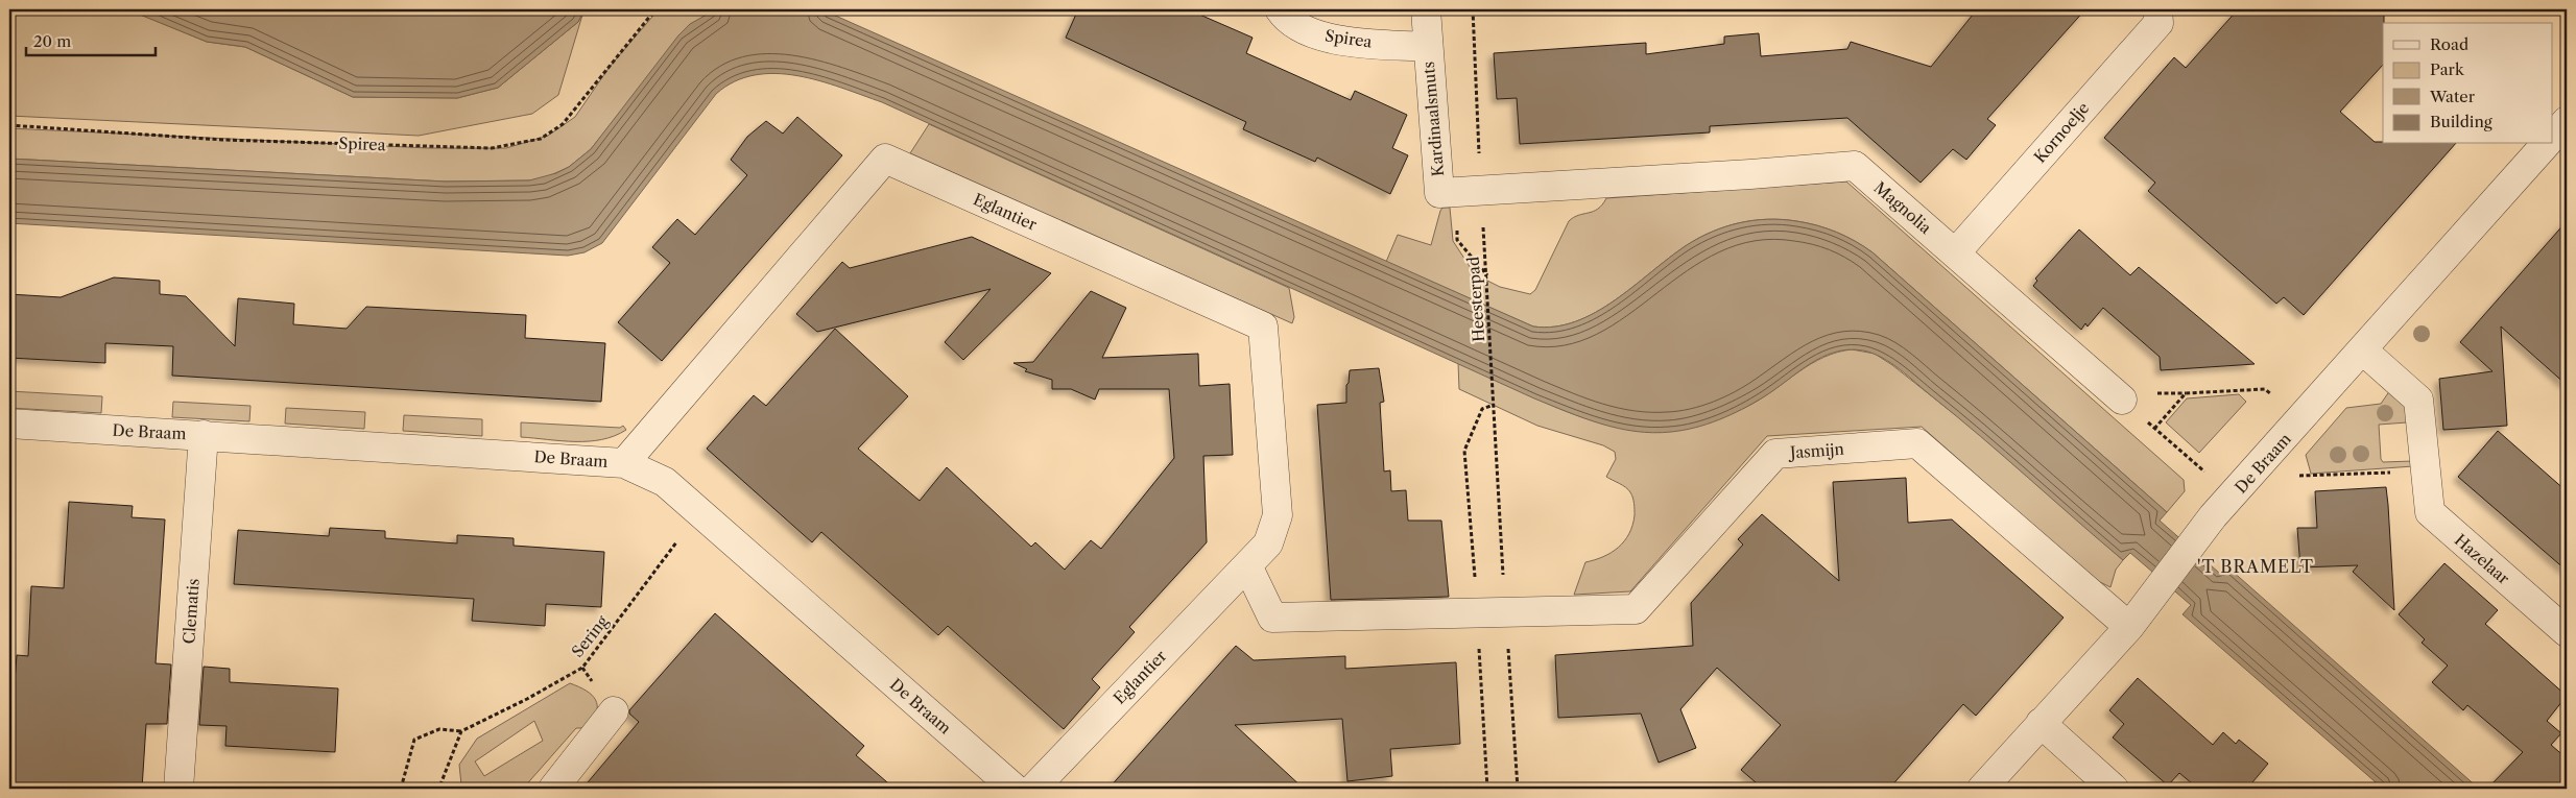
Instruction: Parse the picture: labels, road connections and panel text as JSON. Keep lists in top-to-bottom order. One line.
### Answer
{"streets":{"street":["Spirea","Kardinaalsmuts","Kornoelje","Magnolia","Eglantier","De Braam","Jasmijn","Hazelaar","Clematis"],"path":["Heesterpad","Sering"]},"crossings":[["Spirea","Kardinaalsmuts"],["Kardinaalsmuts","Magnolia"],["Kardinaalsmuts","Heesterpad"],["Kornoelje","Magnolia"],["Magnolia","Heesterpad"],["Eglantier","De Braam"],["Eglantier","Jasmijn"],["De Braam","Jasmijn"],["De Braam","Hazelaar"],["De Braam","Clematis"],["De Braam","Sering"]],"districts":["'T BRAMELT"],"legend":["Road","Park","Water","Building"],"scale_bar":"20 m"}
